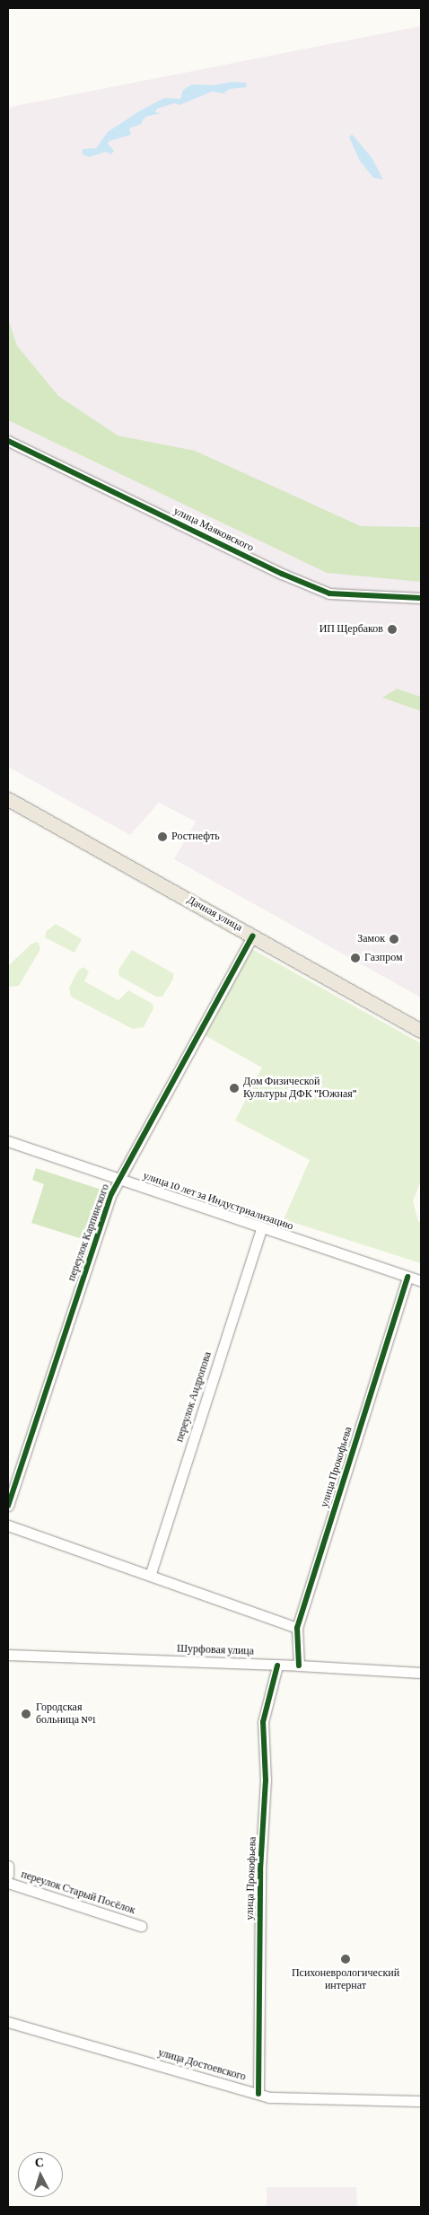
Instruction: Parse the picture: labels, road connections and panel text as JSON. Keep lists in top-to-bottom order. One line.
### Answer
{"streets":{"main road":["Дачная улица"],"street":["улица Маяковского","улица 10 лет за Индустриализацию","переулок Карпинского","переулок Андропова","улица Прокофьева","Шурфовая улица","переулок Старый Посёлок","улица Достоевского"]},"crossings":[["Дачная улица","переулок Карпинского"],["улица 10 лет за Индустриализацию","переулок Карпинского"],["улица 10 лет за Индустриализацию","переулок Андропова"],["улица 10 лет за Индустриализацию","улица Прокофьева"],["улица Прокофьева","Шурфовая улица"],["улица Прокофьева","улица Достоевского"]],"places":["ИП Щербаков","Ростнефть","Замок","Газпром","Дом Физической Культуры ДФК \"Южная\"","Городская больница №1","Психоневрологический интернат"],"north":"top"}
